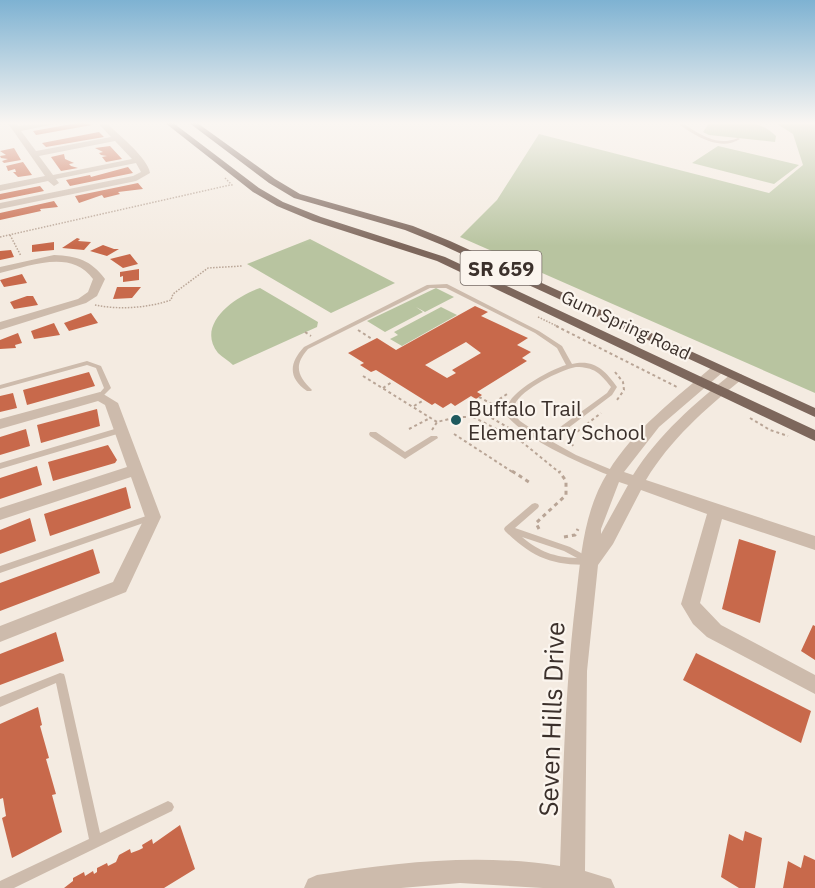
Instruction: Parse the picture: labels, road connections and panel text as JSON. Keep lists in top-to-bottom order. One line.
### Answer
{"streets":{"main road":["SR 659","Gum Spring Road"],"street":["Seven Hills Drive"]},"crossings":[["Gum Spring Road","Seven Hills Drive"]],"places":["Buffalo Trail Elementary School"]}
